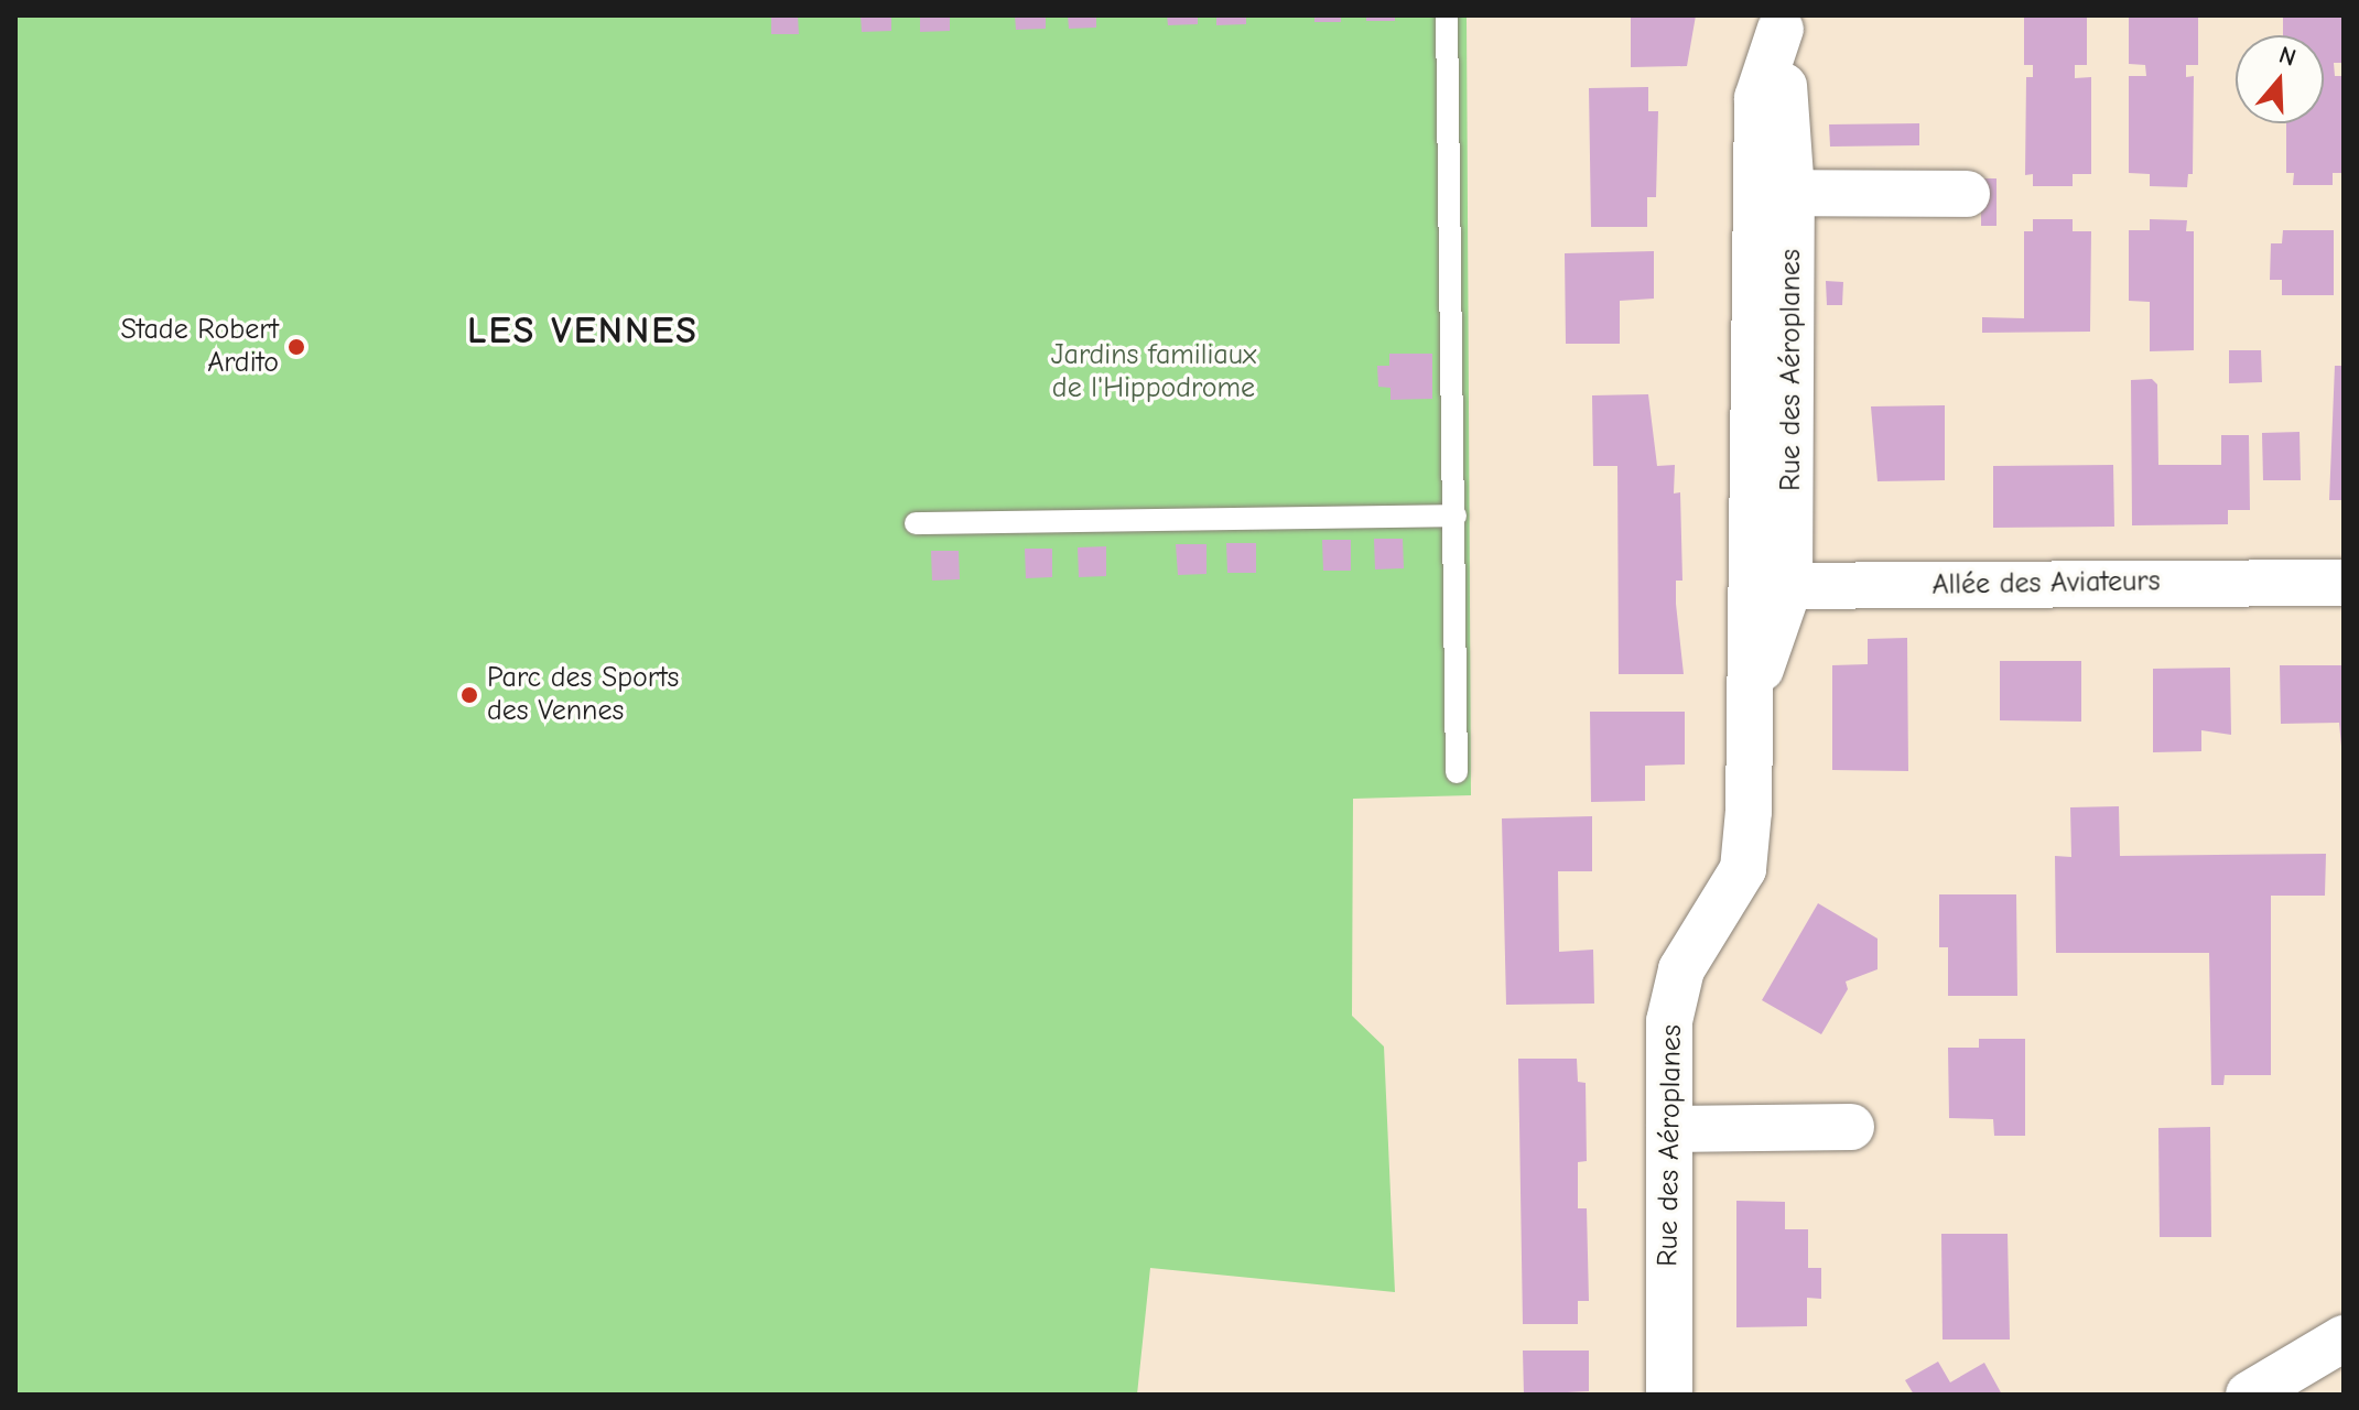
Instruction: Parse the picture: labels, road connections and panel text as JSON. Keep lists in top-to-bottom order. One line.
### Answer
{"streets":{"street":["Rue des Aéroplanes","Allée des Aviateurs"]},"crossings":[["Rue des Aéroplanes","Allée des Aviateurs"]],"districts":["LES VENNES"],"parks":["Jardins familiaux de l'Hippodrome"],"places":["Stade Robert Ardito","Parc des Sports des Vennes"],"north":"top"}
